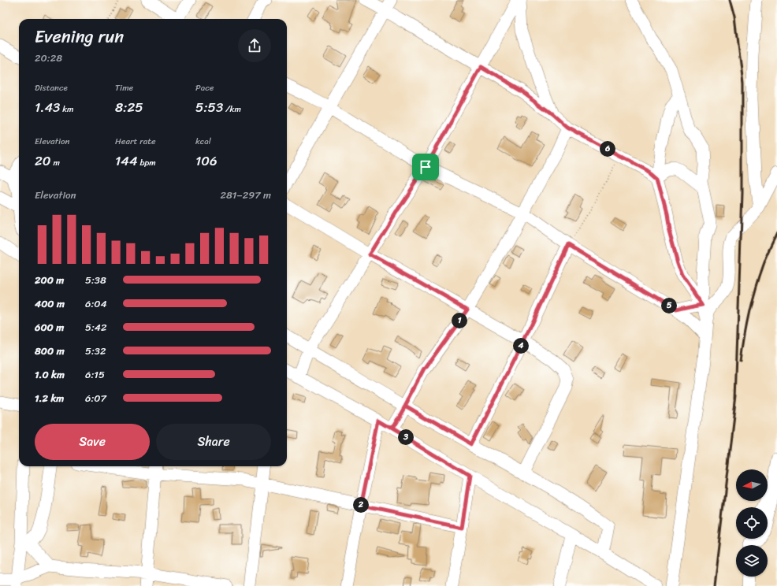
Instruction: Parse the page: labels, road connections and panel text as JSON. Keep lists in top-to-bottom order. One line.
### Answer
{"north":"left","page":{"heading":["Evening run","20:28"],"stats":[["Distance","1.43 km"],["Time","8:25"],["Pace","5:53 /km"],["Elevation","20 m"],["Heart rate","144 bpm"],["kcal","106"]],"pins":["6","5","1","4","3","2"],"chart":["Elevation","281–297 m"],"list":[{"name":"200 m","note":"5:38"},{"name":"400 m","note":"6:04"},{"name":"600 m","note":"5:42"},{"name":"800 m","note":"5:32"},{"name":"1.0 km","note":"6:15"},{"name":"1.2 km","note":"6:07"}],"buttons":["Save","Share"]}}
